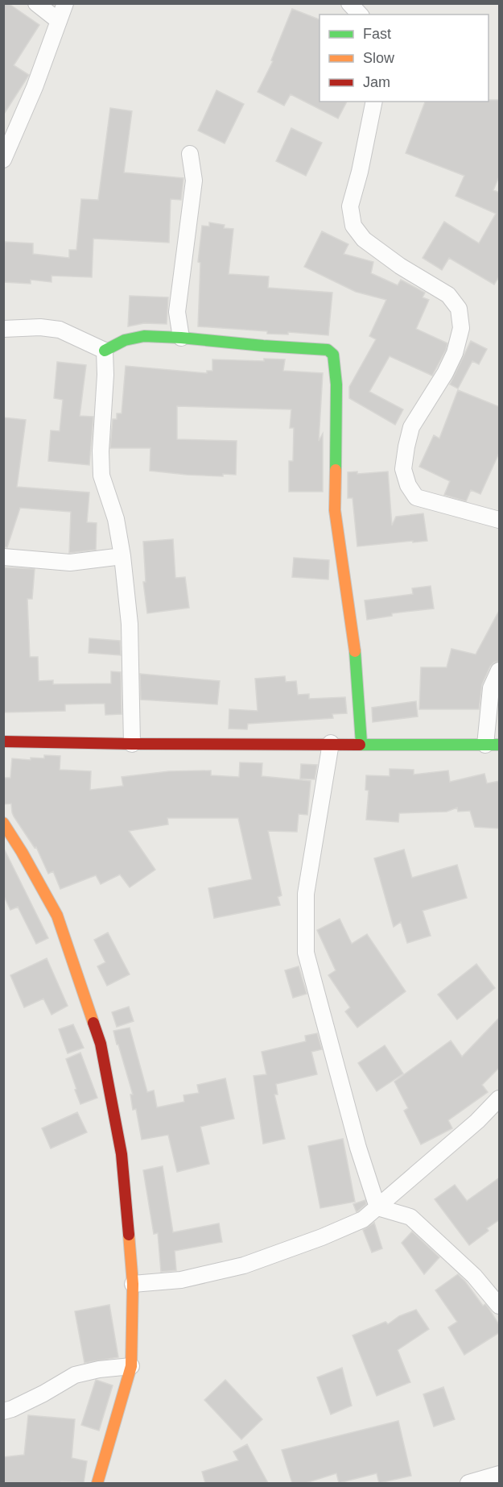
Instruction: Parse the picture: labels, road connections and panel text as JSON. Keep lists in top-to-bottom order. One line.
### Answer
{"legend":["Fast","Slow","Jam"]}
